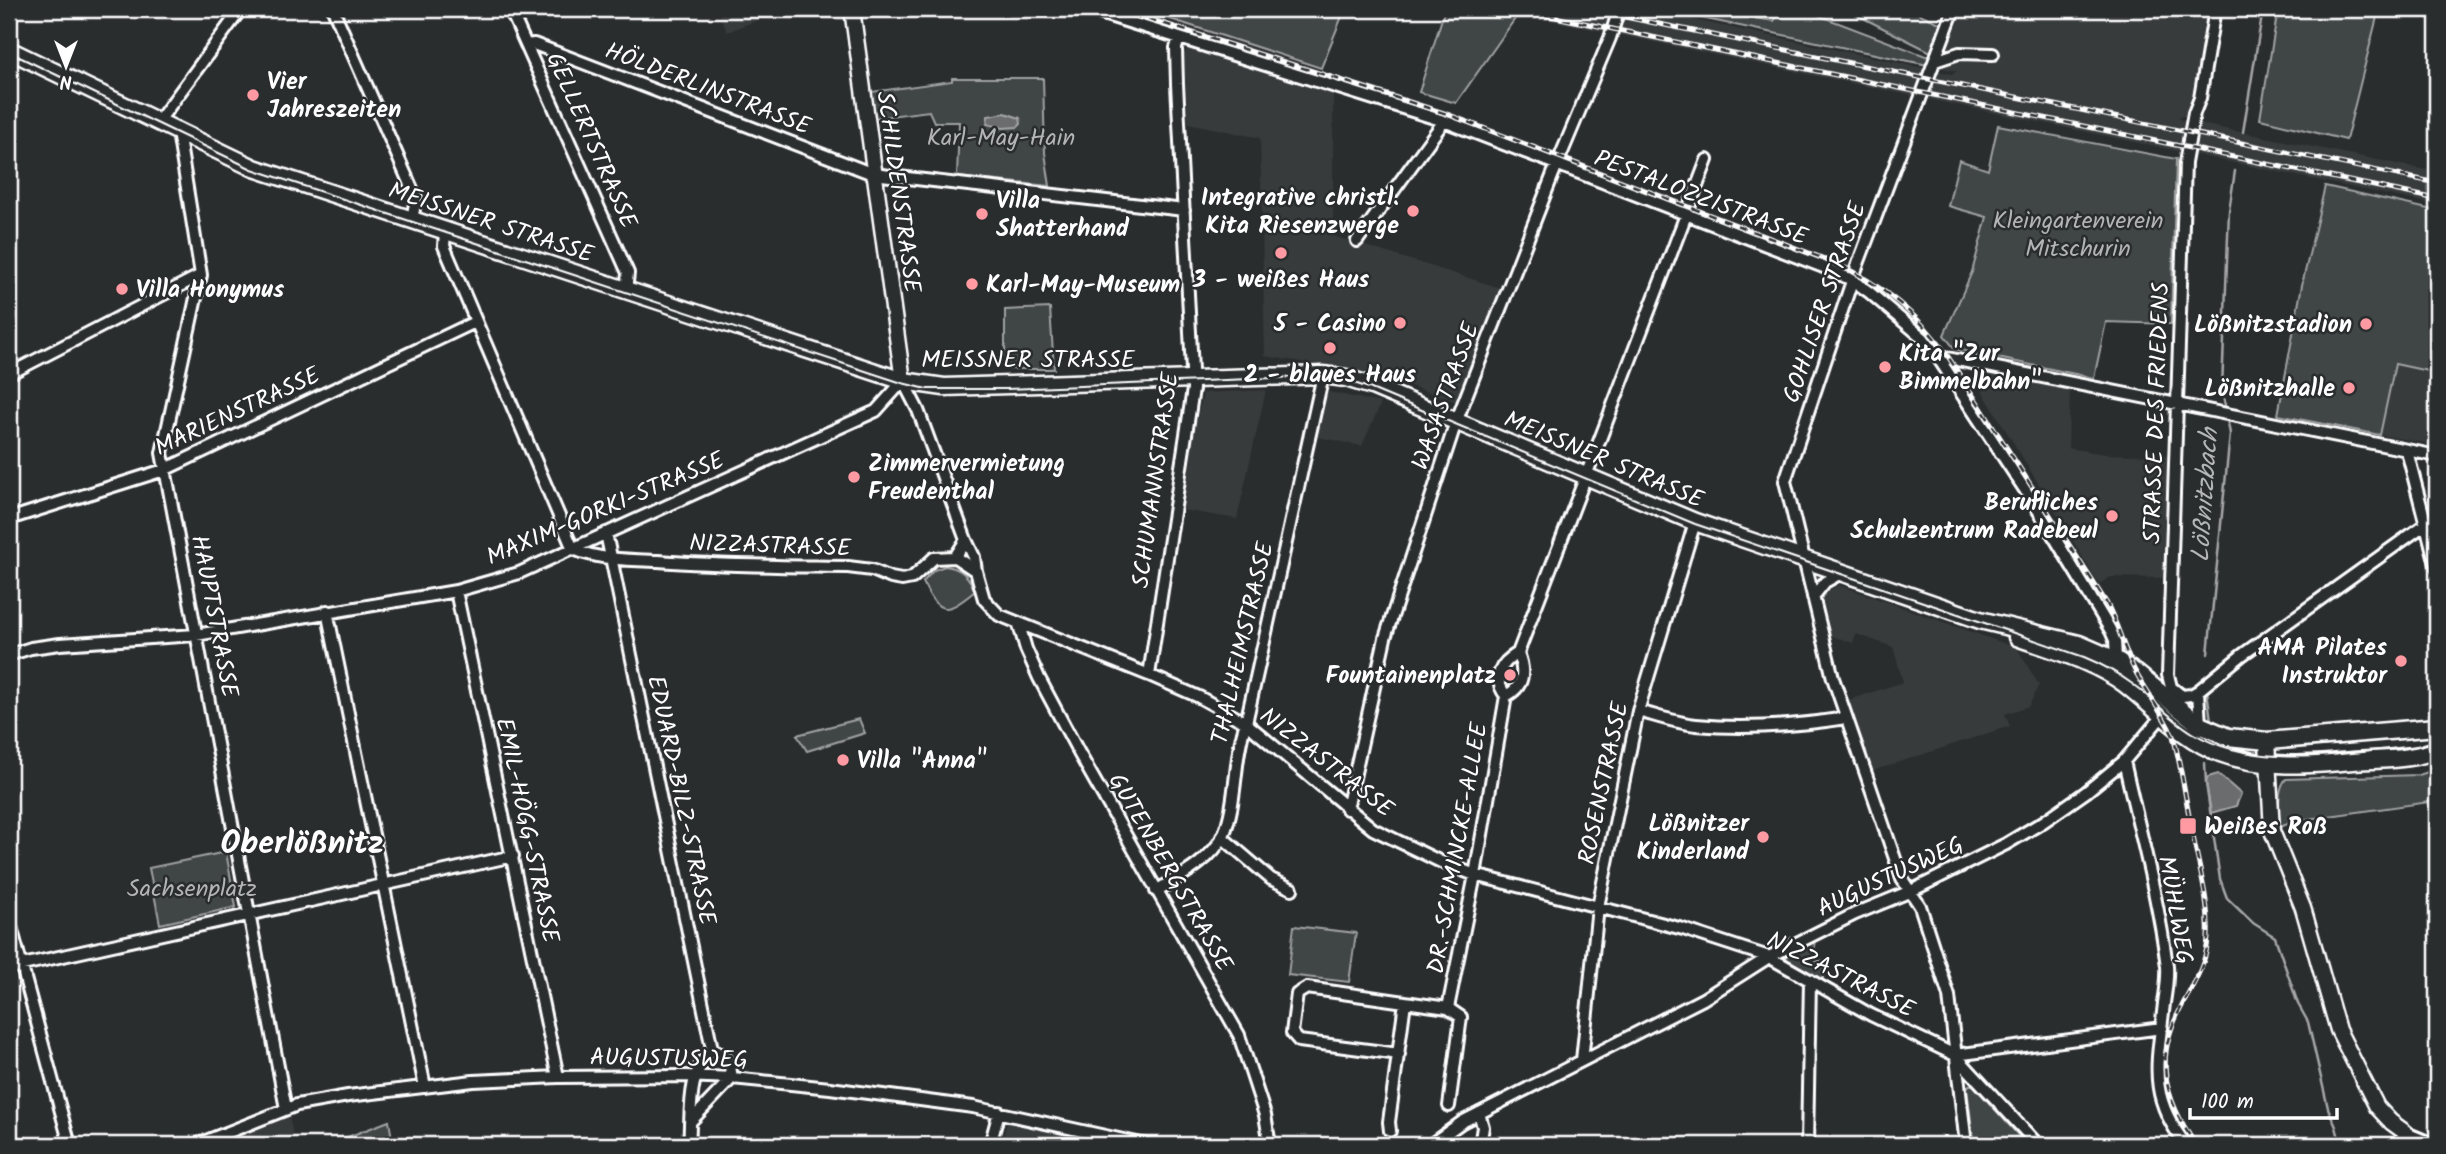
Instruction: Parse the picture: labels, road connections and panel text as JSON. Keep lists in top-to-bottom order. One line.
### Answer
{"streets":{"main road":["MEISSNER STRASSE"],"street":["HÖLDERLINSTRASSE","GELLERTSTRASSE","SCHILDENSTRASSE","PESTALOZZISTRASSE","GOHLISER STRASSE","WASASTRASSE","MARIENSTRASSE","STRASSE DES FRIEDENS","SCHUMANNSTRASSE","MAXIM-GORKI-STRASSE","NIZZASTRASSE","HAUPTSTRASSE","THALHEIMSTRASSE","ROSENSTRASSE","EDUARD-BILZ-STRASSE","EMIL-HÖGG-STRASSE","DR.-SCHMINCKE-ALLEE","GUTENBERGSTRASSE","AUGUSTUSWEG","MÜHLWEG"]},"crossings":[["HÖLDERLINSTRASSE","GELLERTSTRASSE"],["HÖLDERLINSTRASSE","SCHILDENSTRASSE"],["HÖLDERLINSTRASSE","SCHUMANNSTRASSE"],["GELLERTSTRASSE","MEISSNER STRASSE"],["SCHILDENSTRASSE","MEISSNER STRASSE"],["SCHILDENSTRASSE","MAXIM-GORKI-STRASSE"],["PESTALOZZISTRASSE","MEISSNER STRASSE"],["PESTALOZZISTRASSE","GOHLISER STRASSE"],["PESTALOZZISTRASSE","WASASTRASSE"],["PESTALOZZISTRASSE","SCHUMANNSTRASSE"],["PESTALOZZISTRASSE","DR.-SCHMINCKE-ALLEE"],["MEISSNER STRASSE","GOHLISER STRASSE"],["MEISSNER STRASSE","WASASTRASSE"],["MEISSNER STRASSE","SCHUMANNSTRASSE"],["MEISSNER STRASSE","MAXIM-GORKI-STRASSE"],["MEISSNER STRASSE","HAUPTSTRASSE"],["MEISSNER STRASSE","THALHEIMSTRASSE"],["MEISSNER STRASSE","ROSENSTRASSE"],["MEISSNER STRASSE","DR.-SCHMINCKE-ALLEE"],["MEISSNER STRASSE","AUGUSTUSWEG"],["GOHLISER STRASSE","NIZZASTRASSE"],["GOHLISER STRASSE","AUGUSTUSWEG"],["WASASTRASSE","NIZZASTRASSE"],["MARIENSTRASSE","HAUPTSTRASSE"],["SCHUMANNSTRASSE","NIZZASTRASSE"],["MAXIM-GORKI-STRASSE","NIZZASTRASSE"],["MAXIM-GORKI-STRASSE","HAUPTSTRASSE"],["MAXIM-GORKI-STRASSE","EDUARD-BILZ-STRASSE"],["MAXIM-GORKI-STRASSE","EMIL-HÖGG-STRASSE"],["NIZZASTRASSE","THALHEIMSTRASSE"],["NIZZASTRASSE","ROSENSTRASSE"],["NIZZASTRASSE","EDUARD-BILZ-STRASSE"],["NIZZASTRASSE","DR.-SCHMINCKE-ALLEE"],["NIZZASTRASSE","GUTENBERGSTRASSE"],["NIZZASTRASSE","AUGUSTUSWEG"],["HAUPTSTRASSE","AUGUSTUSWEG"],["THALHEIMSTRASSE","GUTENBERGSTRASSE"],["ROSENSTRASSE","AUGUSTUSWEG"],["EMIL-HÖGG-STRASSE","AUGUSTUSWEG"],["AUGUSTUSWEG","MÜHLWEG"]],"districts":["Oberlößnitz"],"water":["Lößnitzbach"],"parks":["Karl-May-Hain","Kleingartenverein Mitschurin","Sachsenplatz"],"places":{"other":["Vier Jahreszeiten","Integrative christl. Kita Riesenzwerge","Villa Shatterhand","3 - weißes Haus","Karl-May-Museum","Villa Honymus","5 - Casino","Lößnitzstadion","2 - blaues Haus","Kita \"Zur Bimmelbahn\"","Lößnitzhalle","Zimmervermietung Freudenthal","Berufliches Schulzentrum Radebeul","AMA Pilates Instruktor","Fountainenplatz","Villa \"Anna\"","Lößnitzer Kinderland"],"transit":["Weißes Roß"]},"scale_bar":"100 m","north":"bottom"}
